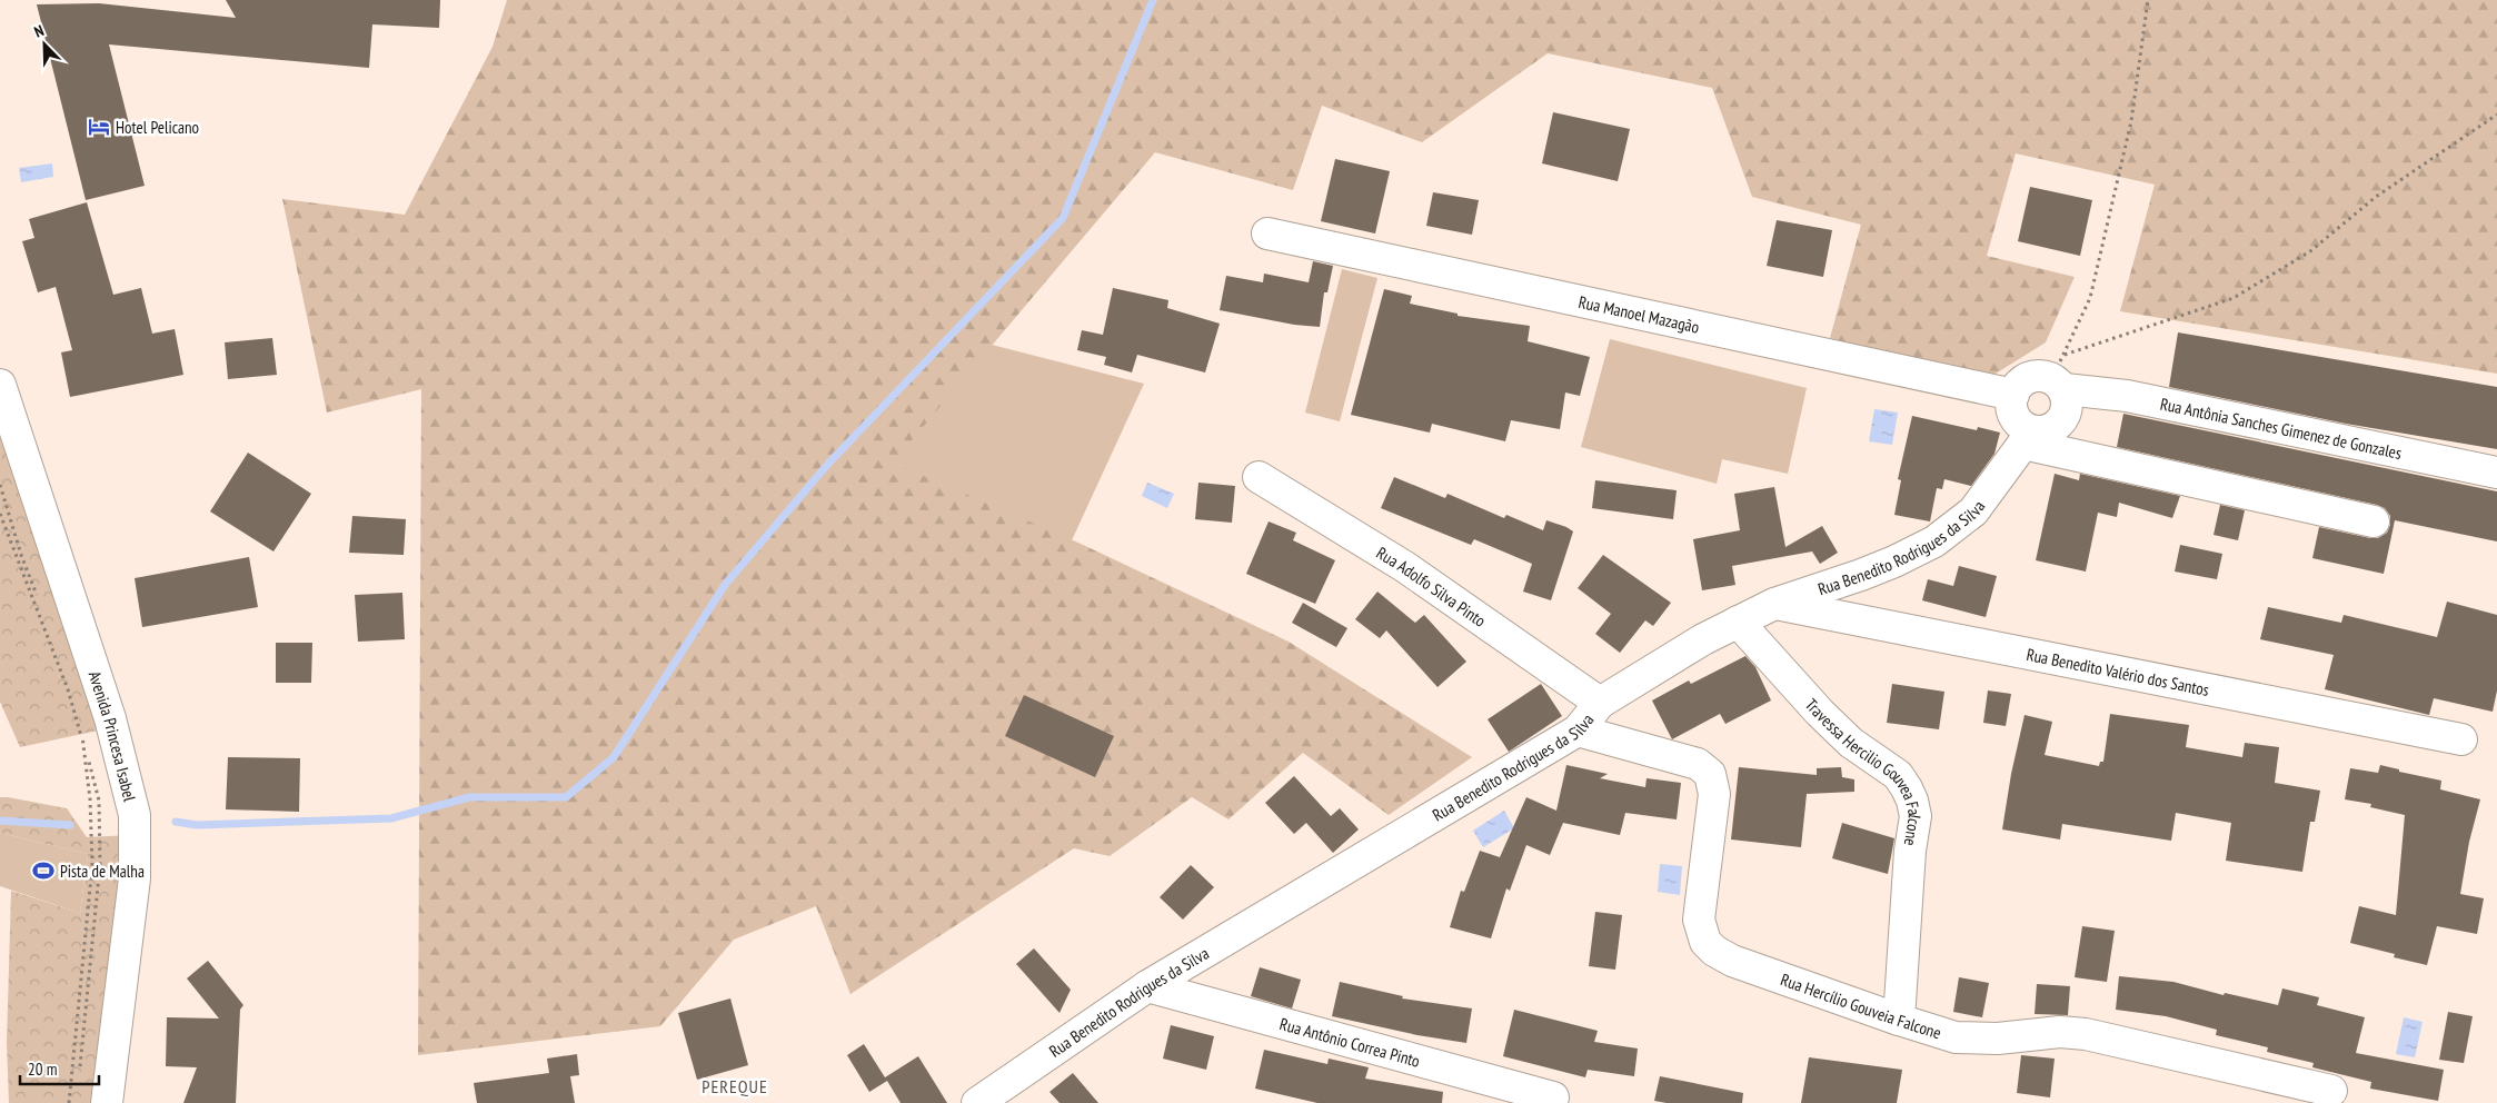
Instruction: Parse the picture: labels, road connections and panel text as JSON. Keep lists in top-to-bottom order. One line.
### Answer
{"streets":{"street":["Rua Manoel Mazagão","Rua Antônia Sanches Gimenez de Gonzales","Rua Benedito Rodrigues da Silva","Rua Adolfo Silva Pinto","Rua Benedito Valério dos Santos","Avenida Princesa Isabel","Travessa Hercilio Gouvea Falcone","Rua Hercílio Gouveia Falcone","Rua Antônio Correa Pinto"]},"crossings":[["Rua Manoel Mazagão","Rua Antônia Sanches Gimenez de Gonzales"],["Rua Manoel Mazagão","Rua Benedito Rodrigues da Silva"],["Rua Antônia Sanches Gimenez de Gonzales","Rua Benedito Rodrigues da Silva"],["Rua Benedito Rodrigues da Silva","Rua Adolfo Silva Pinto"],["Rua Benedito Rodrigues da Silva","Rua Benedito Valério dos Santos"],["Rua Benedito Rodrigues da Silva","Travessa Hercilio Gouvea Falcone"],["Rua Benedito Rodrigues da Silva","Rua Hercílio Gouveia Falcone"],["Rua Benedito Rodrigues da Silva","Rua Antônio Correa Pinto"],["Travessa Hercilio Gouvea Falcone","Rua Hercílio Gouveia Falcone"]],"districts":["PEREQUE"],"places":{"hotel":["Hotel Pelicano"],"sports":["Pista de Malha"]},"scale_bar":"20 m","north":"top left"}
